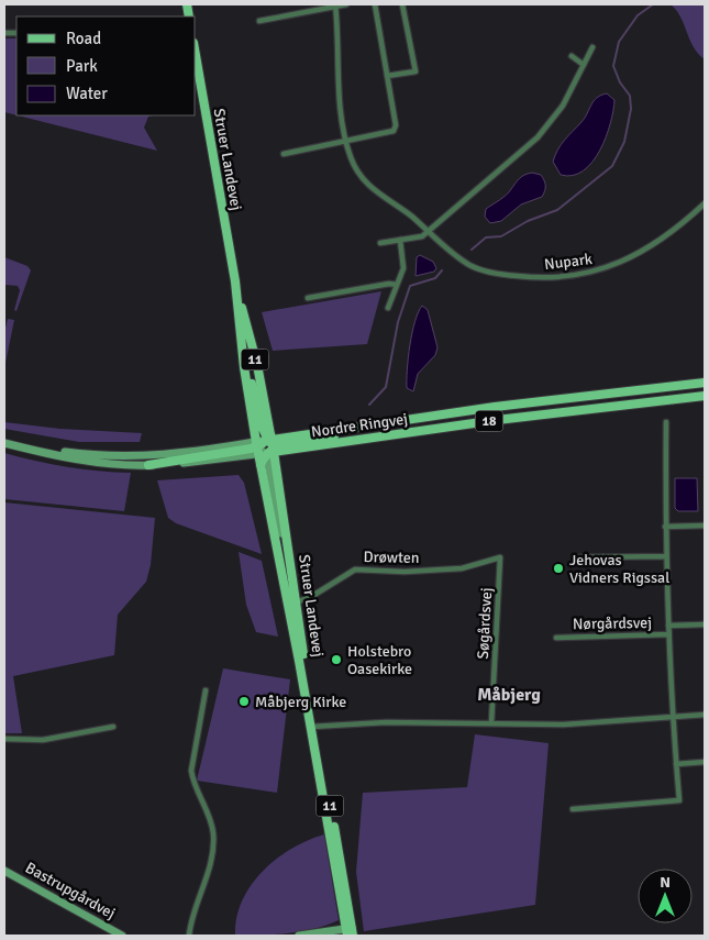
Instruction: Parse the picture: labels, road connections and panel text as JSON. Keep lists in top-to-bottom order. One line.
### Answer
{"streets":{"main road":["Struer Landevej","11","18","Nordre Ringvej","Bastrupgårdvej"],"street":["Nupark","Drøwten","Søgårdsvej","Nørgårdsvej"]},"crossings":[["Struer Landevej","Nordre Ringvej"],["Struer Landevej","Drøwten"],["Drøwten","Søgårdsvej"]],"districts":["Måbjerg"],"places":["Jehovas Vidners Rigssal","Holstebro Oasekirke","Måbjerg Kirke"],"legend":["Road","Park","Water"],"north":"top"}
